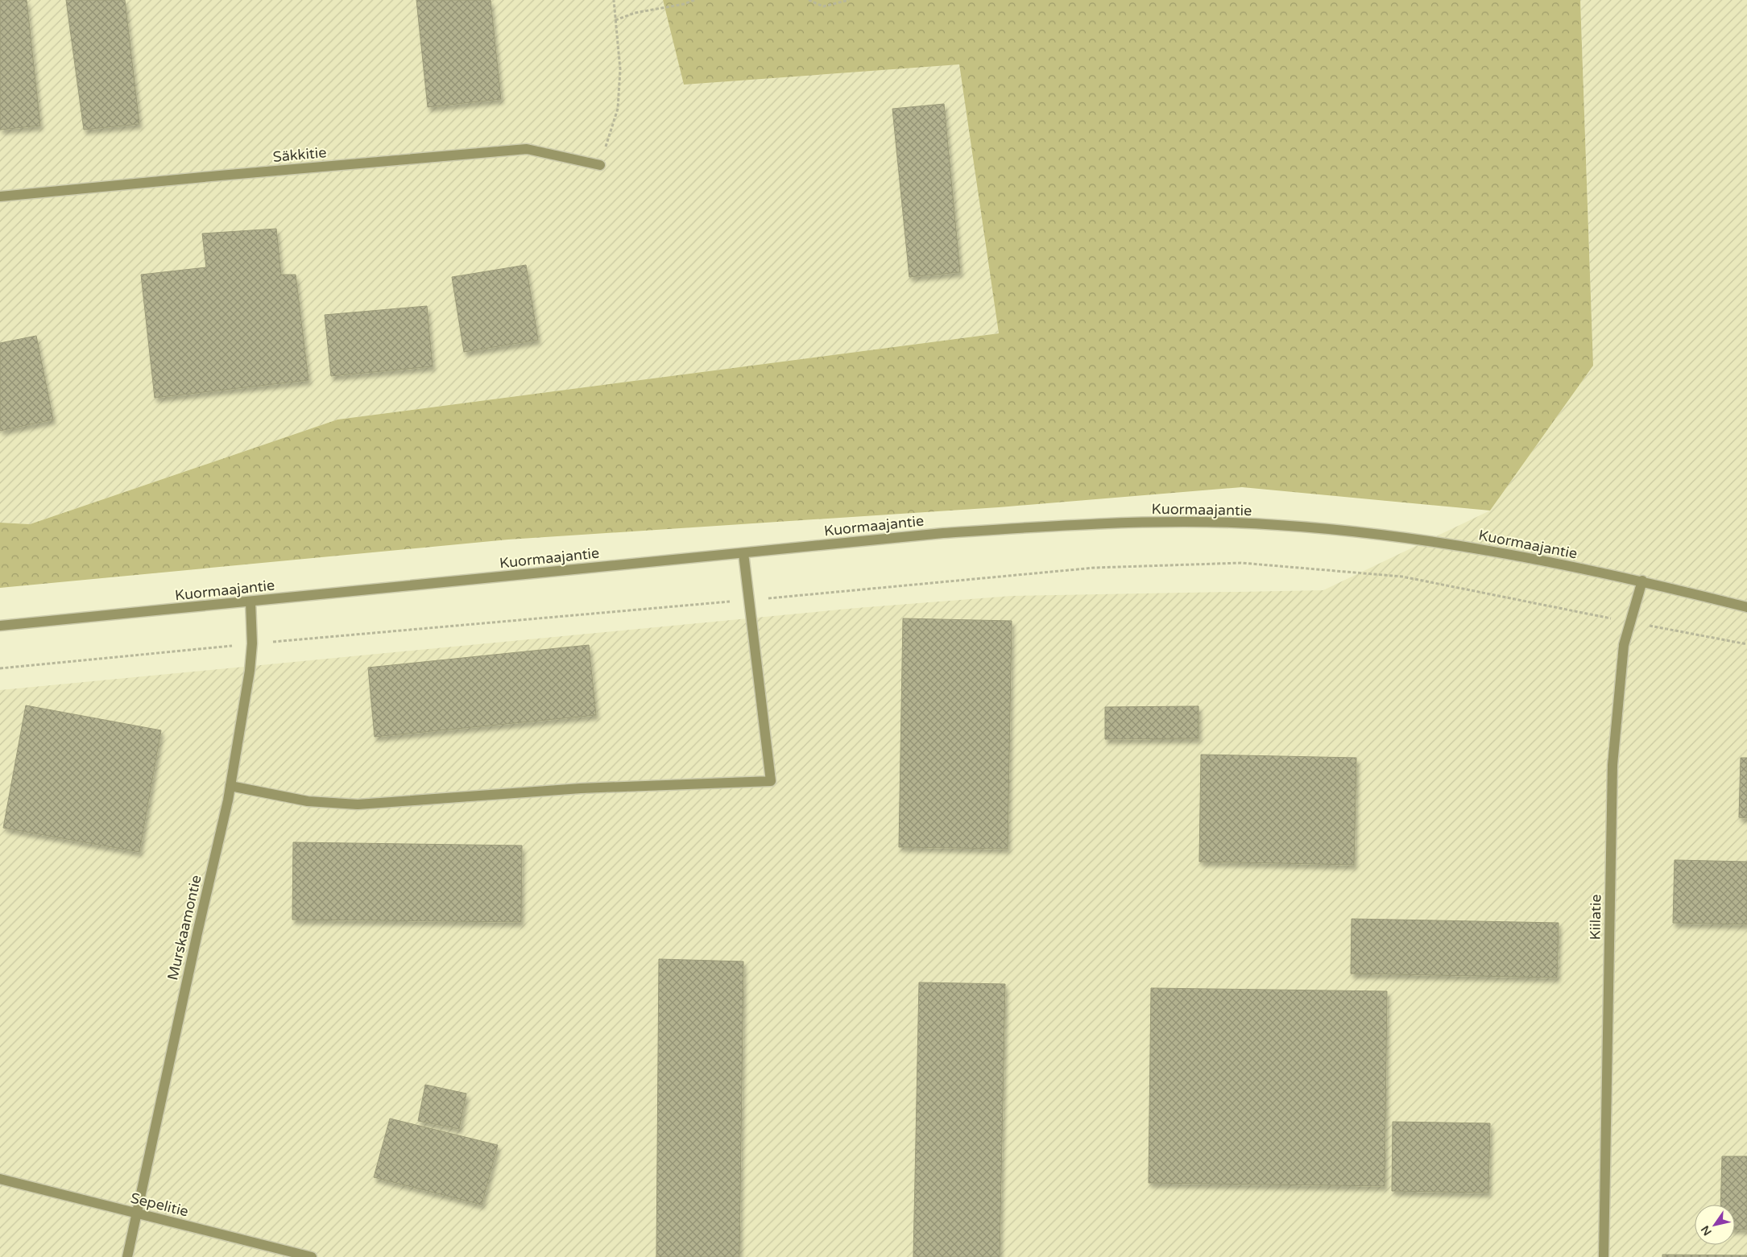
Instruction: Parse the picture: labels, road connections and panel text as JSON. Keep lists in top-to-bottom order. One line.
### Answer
{"streets":{"street":["Säkkitie","Kuormaajantie","Kiilatie","Murskaamontie","Sepelitie"]},"crossings":[["Kuormaajantie","Kiilatie"],["Kuormaajantie","Murskaamontie"],["Murskaamontie","Sepelitie"]],"north":"bottom left"}
